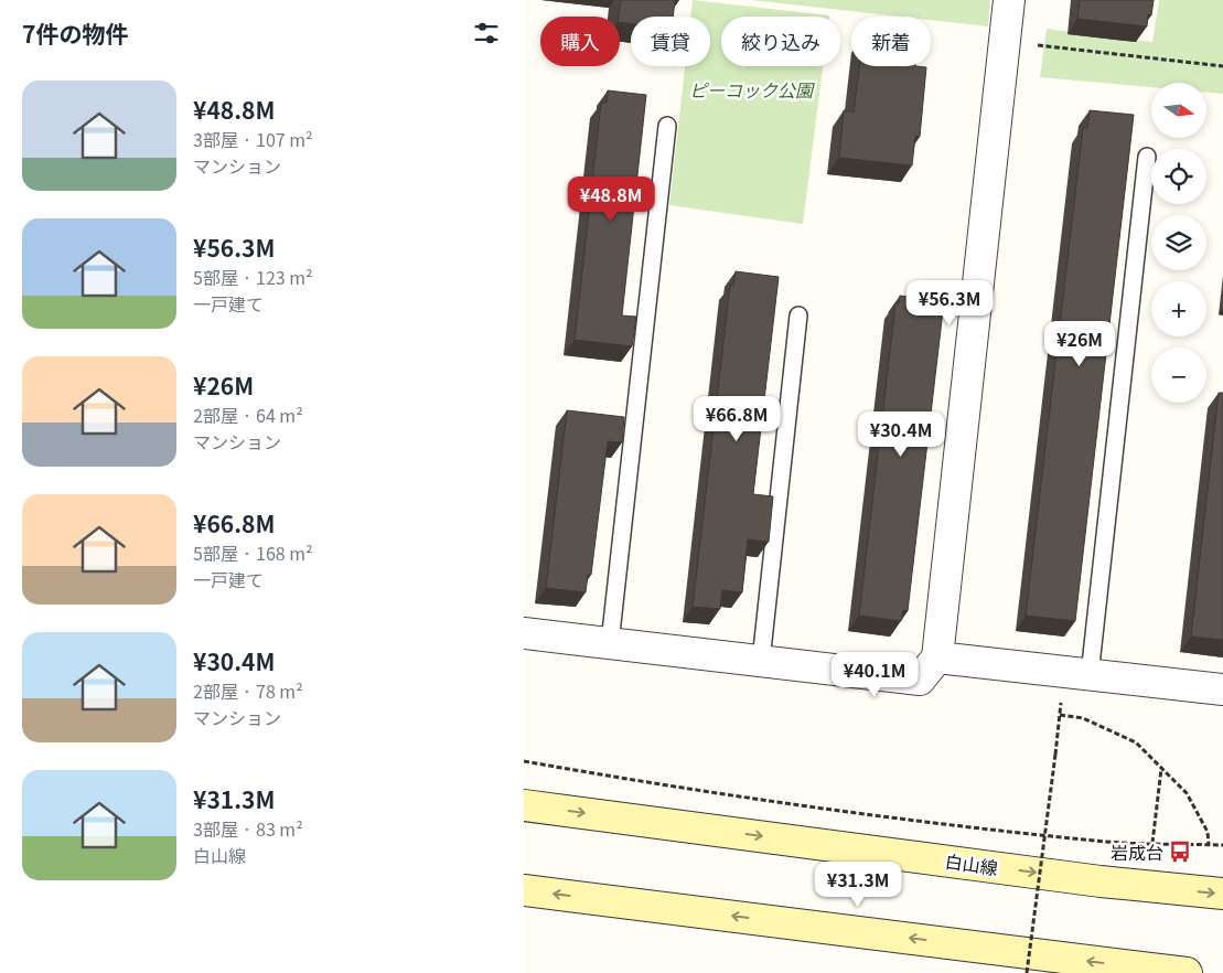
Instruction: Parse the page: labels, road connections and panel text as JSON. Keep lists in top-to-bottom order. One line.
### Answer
{"streets":{"street":["白山線"]},"parks":["ピーコック公園"],"places":{"bus stop":["岩成台"]},"north":"right","page":{"heading":"7件の物件","chip":["購入","賃貸","絞り込み","新着"],"list":[{"name":"¥48.8M","note":"3部屋 · 107 m² · マンション"},{"name":"¥56.3M","note":"5部屋 · 123 m² · 一戸建て"},{"name":"¥26M","note":"2部屋 · 64 m² · マンション"},{"name":"¥66.8M","note":"5部屋 · 168 m² · 一戸建て"},{"name":"¥30.4M","note":"2部屋 · 78 m² · マンション"},{"name":"¥31.3M","note":"3部屋 · 83 m² · 白山線"}],"map_buttons":["+","−"],"price":["¥48.8M","¥56.3M","¥26M","¥66.8M","¥30.4M","¥40.1M","¥31.3M"]}}
